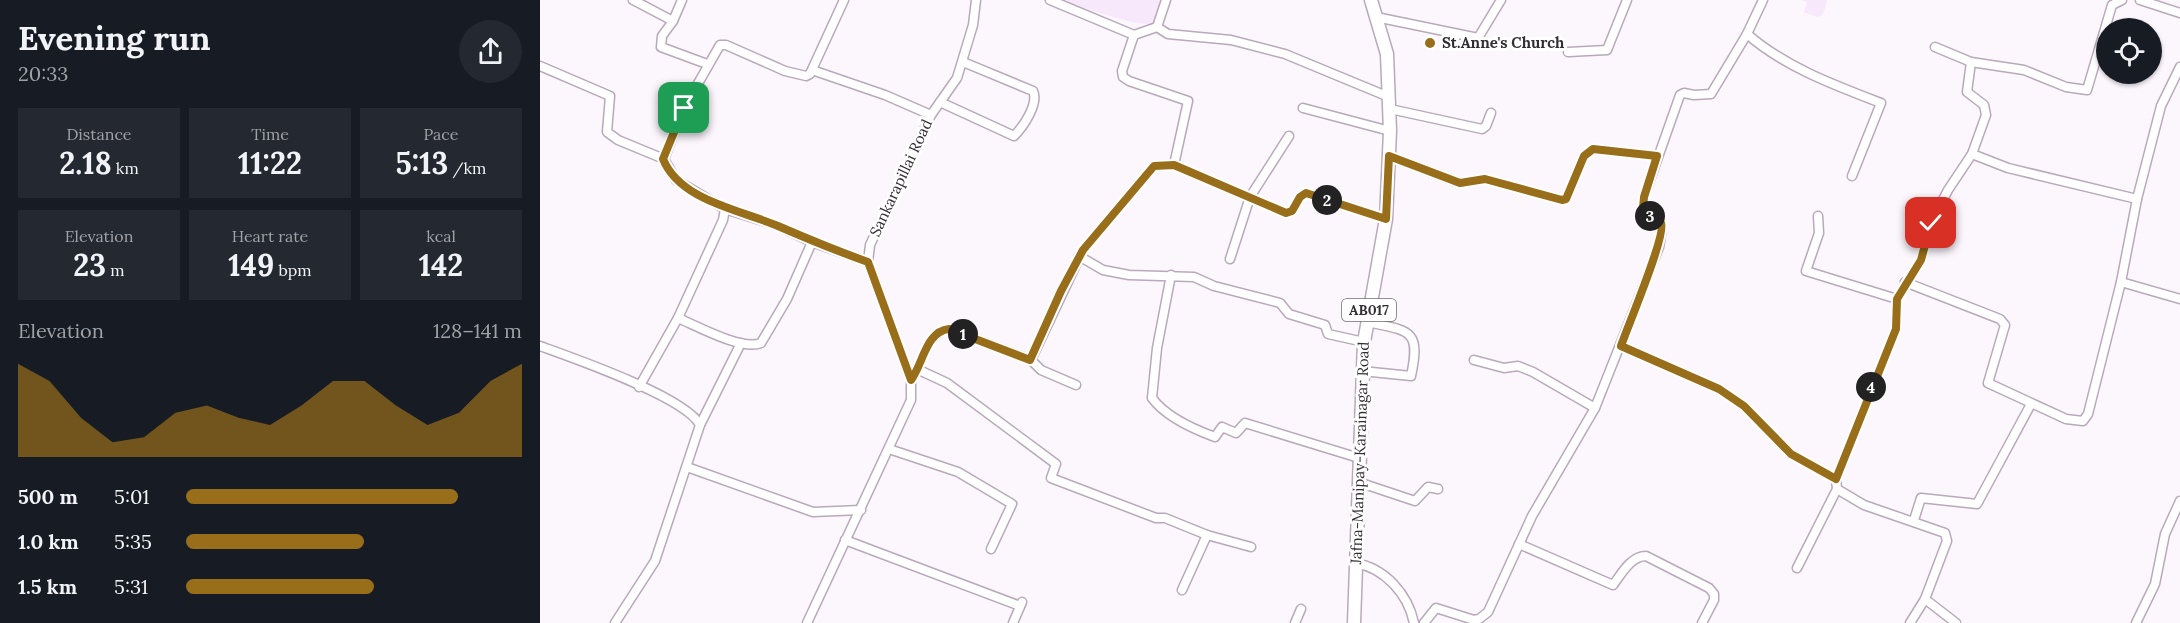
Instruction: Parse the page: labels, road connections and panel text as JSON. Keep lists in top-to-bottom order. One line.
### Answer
{"streets":{"main road":["AB017","Jafna-Manipay-Karainagar Road"],"street":["Sankarapillai Road"]},"places":["St.Anne's Church"],"page":{"heading":["Evening run","20:33"],"stats":[["Distance","2.18 km"],["Time","11:22"],["Pace","5:13 /km"],["Elevation","23 m"],["Heart rate","149 bpm"],["kcal","142"]],"pins":["2","3","1","4"],"chart":["Elevation","128–141 m"],"list":[{"name":"500 m","note":"5:01"},{"name":"1.0 km","note":"5:35"},{"name":"1.5 km","note":"5:31"}]}}
